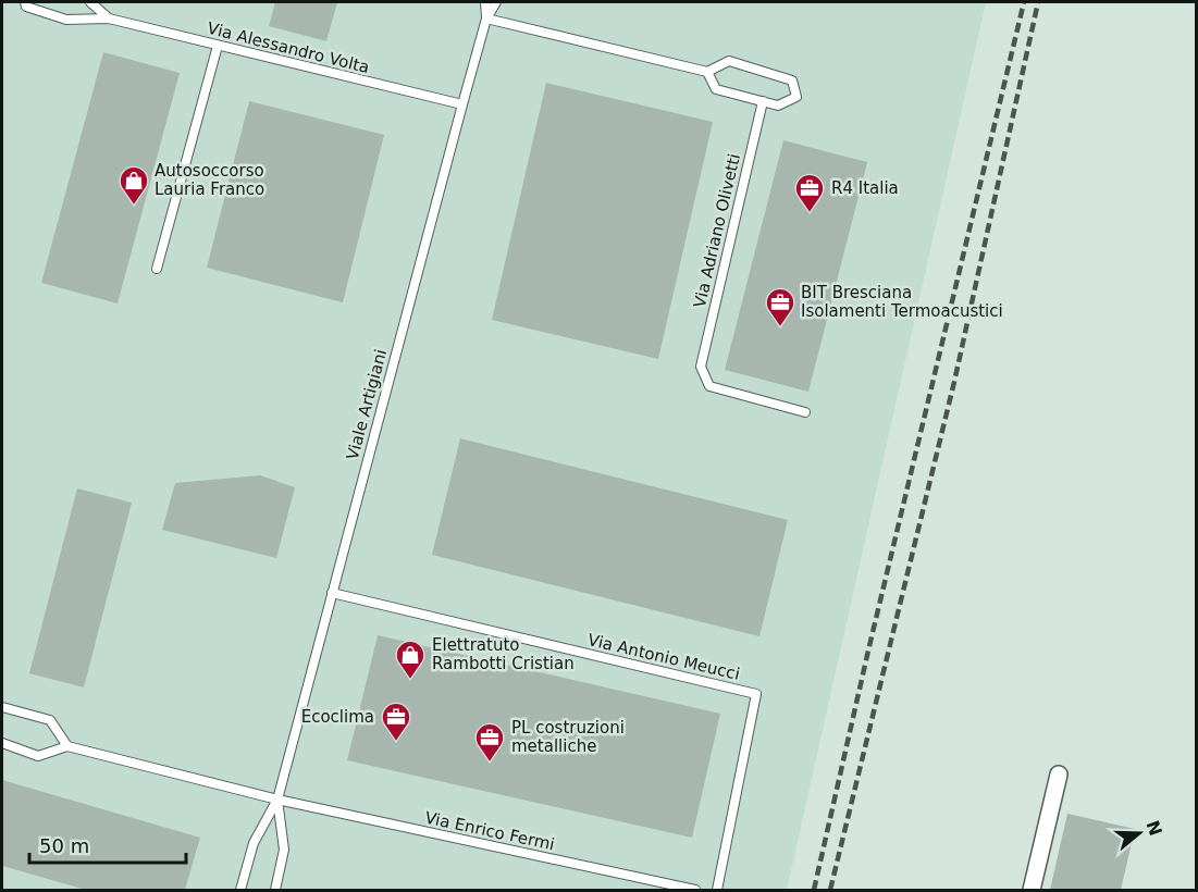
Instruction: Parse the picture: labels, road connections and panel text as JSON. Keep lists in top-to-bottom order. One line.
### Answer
{"streets":{"lane":["Via Alessandro Volta","Via Adriano Olivetti","Viale Artigiani","Via Antonio Meucci","Via Enrico Fermi"]},"crossings":[["Via Alessandro Volta","Viale Artigiani"],["Viale Artigiani","Via Antonio Meucci"],["Viale Artigiani","Via Enrico Fermi"]],"places":{"shop":["Autosoccorso Lauria Franco","Elettratuto Rambotti Cristian"],"office":["R4 Italia","BIT Bresciana Isolamenti Termoacustici","Ecoclima","PL costruzioni metalliche"]},"scale_bar":"50 m","north":"right"}
